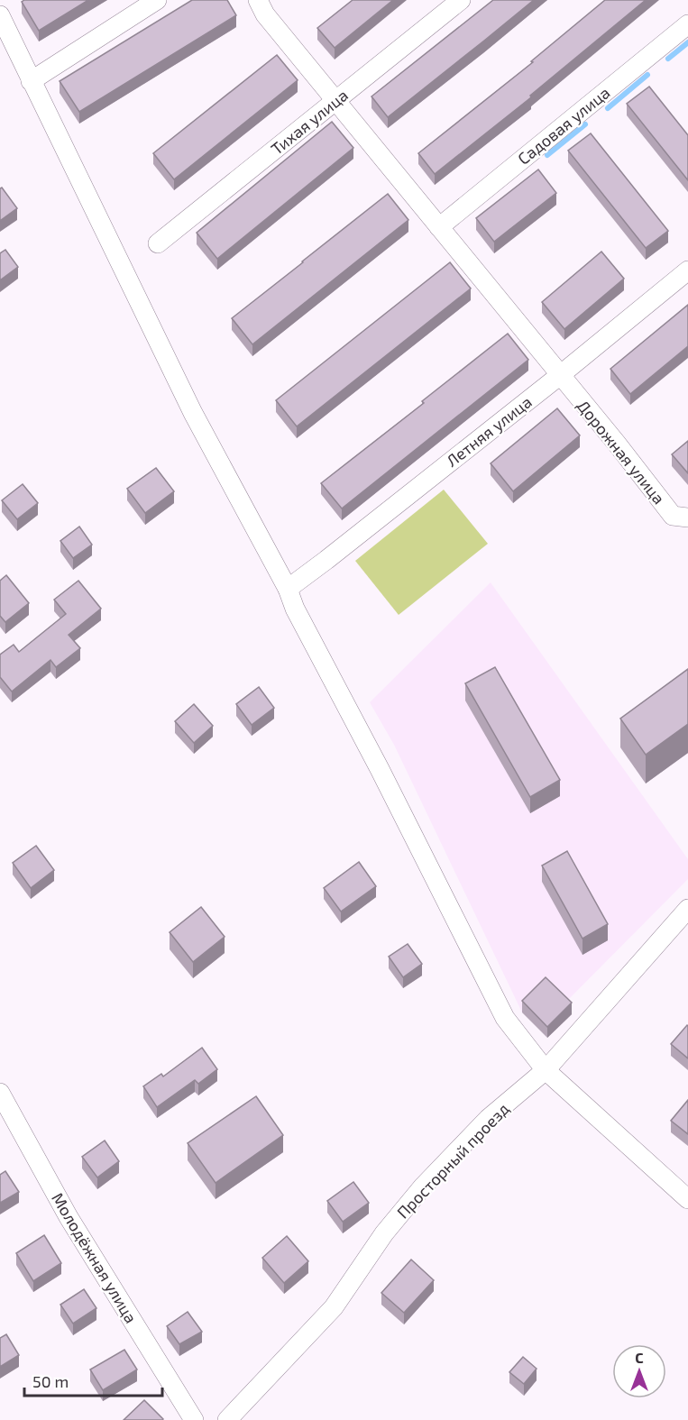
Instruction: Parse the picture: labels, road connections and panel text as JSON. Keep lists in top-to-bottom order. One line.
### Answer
{"streets":{"street":["Тихая улица","Садовая улица","Летняя улица","Дорожная улица","Просторный проезд","Молодёжная улица"]},"crossings":[["Тихая улица","Дорожная улица"],["Садовая улица","Дорожная улица"],["Летняя улица","Дорожная улица"]],"scale_bar":"50 m","north":"top"}
